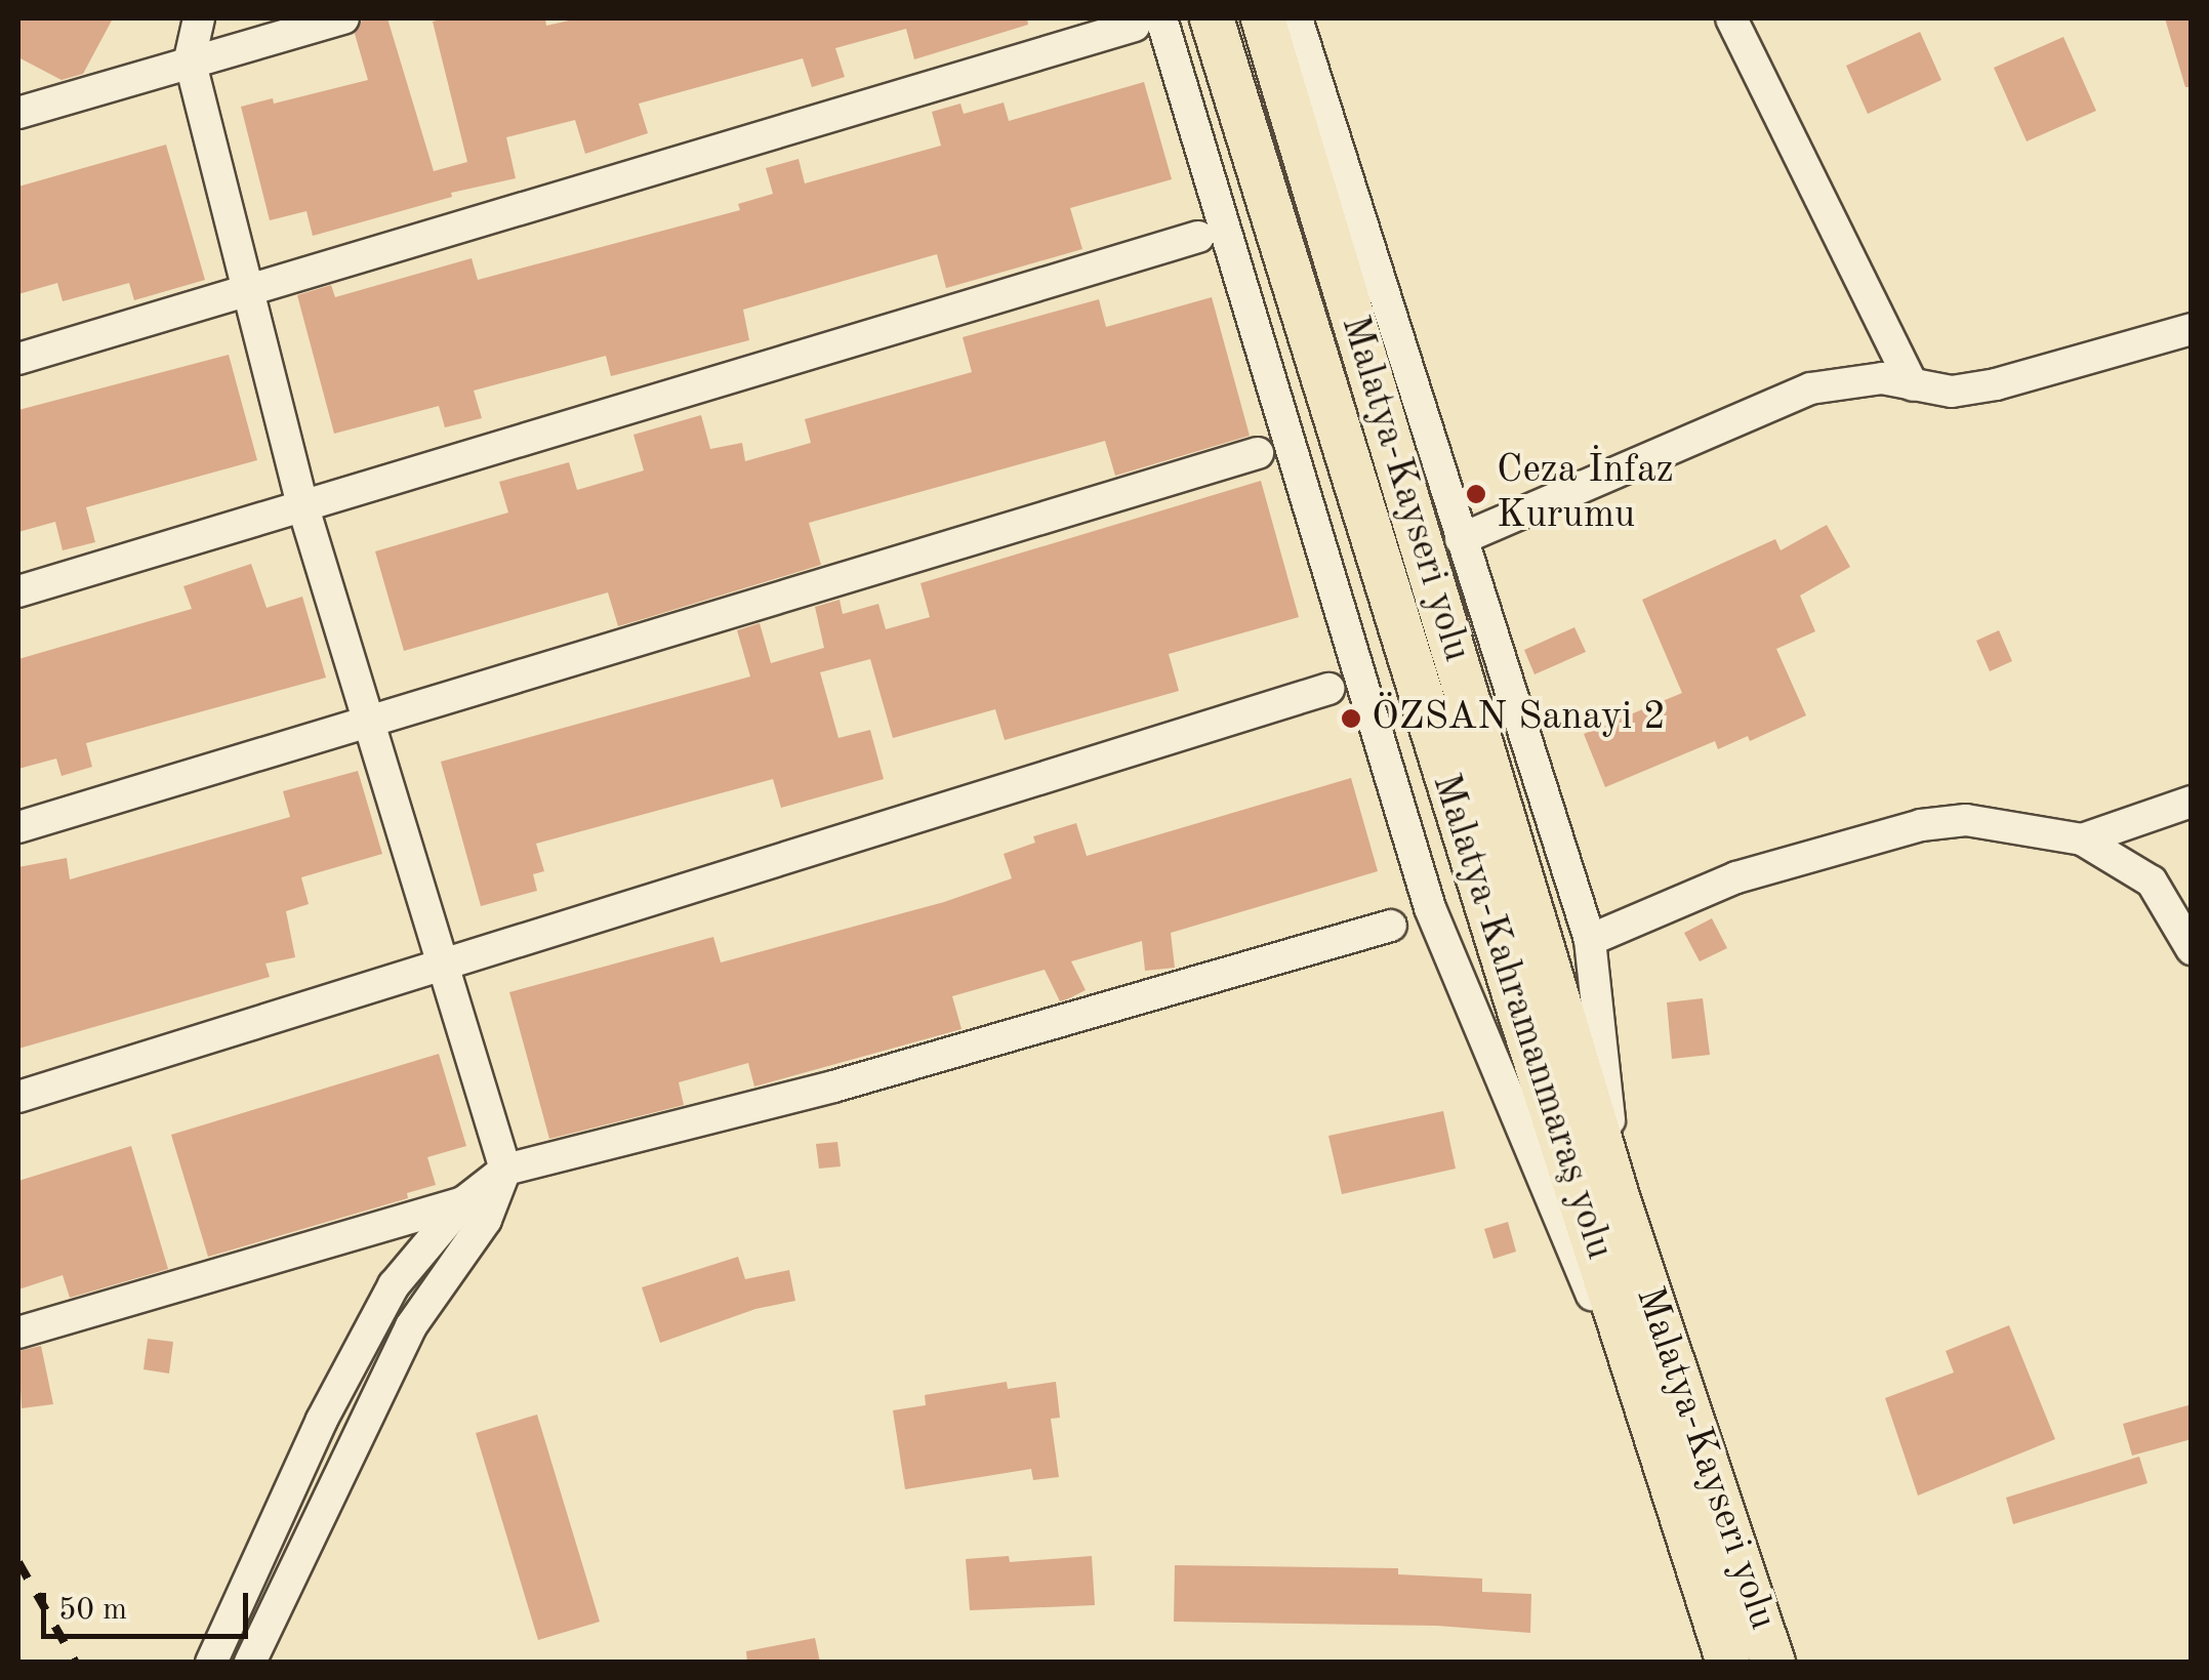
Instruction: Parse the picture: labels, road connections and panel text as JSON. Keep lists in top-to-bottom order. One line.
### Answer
{"streets":{"highway":["Malatya-Kayseri yolu","Malatya-Kahramanmaraş yolu"]},"places":["Ceza İnfaz Kurumu","ÖZSAN Sanayi 2"],"scale_bar":"50 m"}
